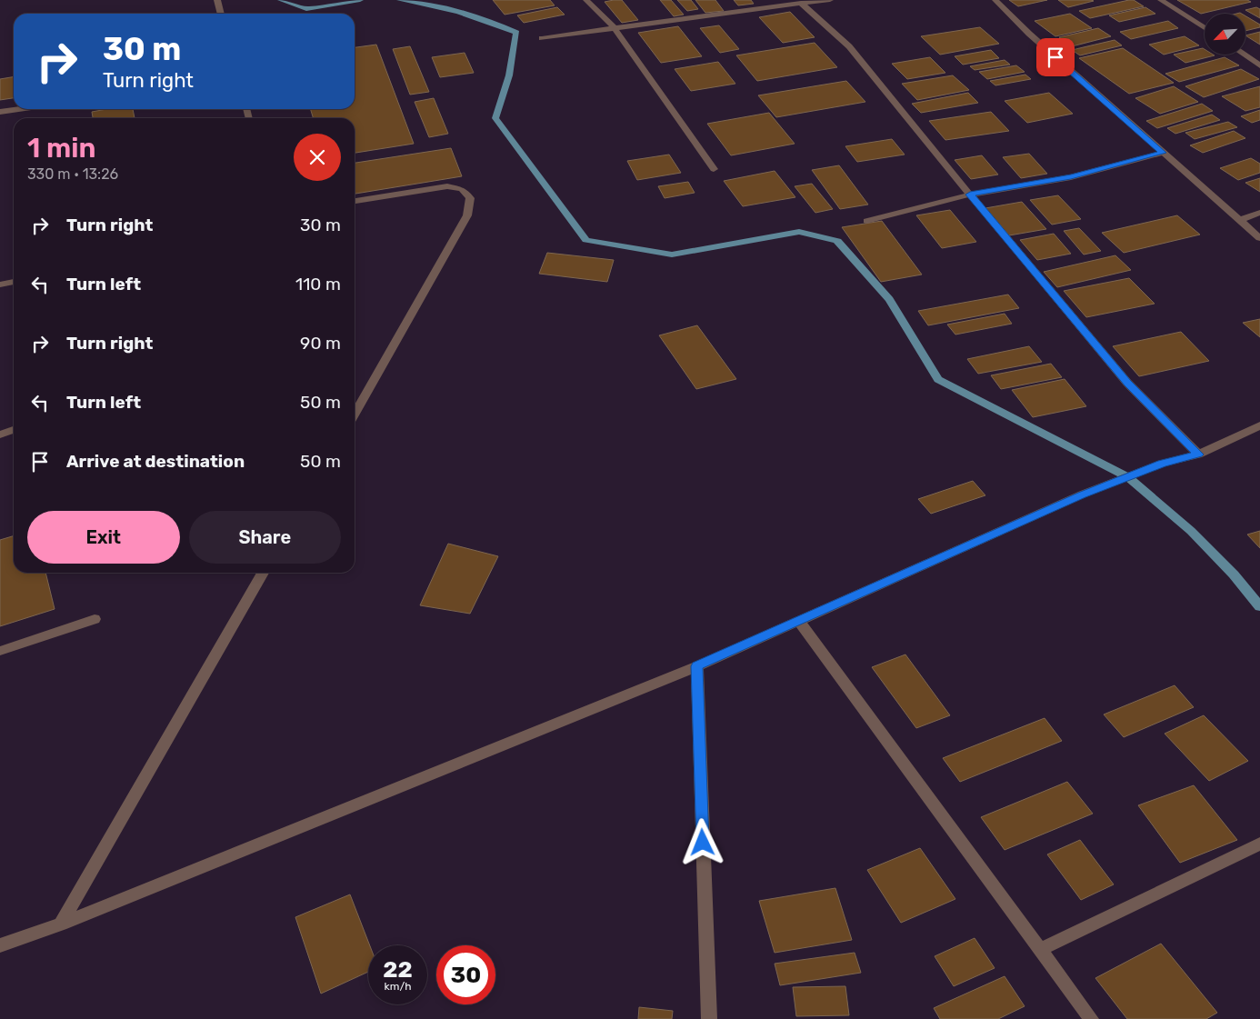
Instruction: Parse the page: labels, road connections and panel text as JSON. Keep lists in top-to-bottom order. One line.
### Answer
{"north":"bottom left","page":{"turn":["30 m","Turn right"],"heading":["1 min","330 m · 13:26"],"list":[{"name":"Turn right","value":"30 m"},{"name":"Turn left","value":"110 m"},{"name":"Turn right","value":"90 m"},{"name":"Turn left","value":"50 m"},{"name":"Arrive at destination","value":"50 m"}],"buttons":["Exit","Share"],"speed":"22 km/h","limit":"30"}}
